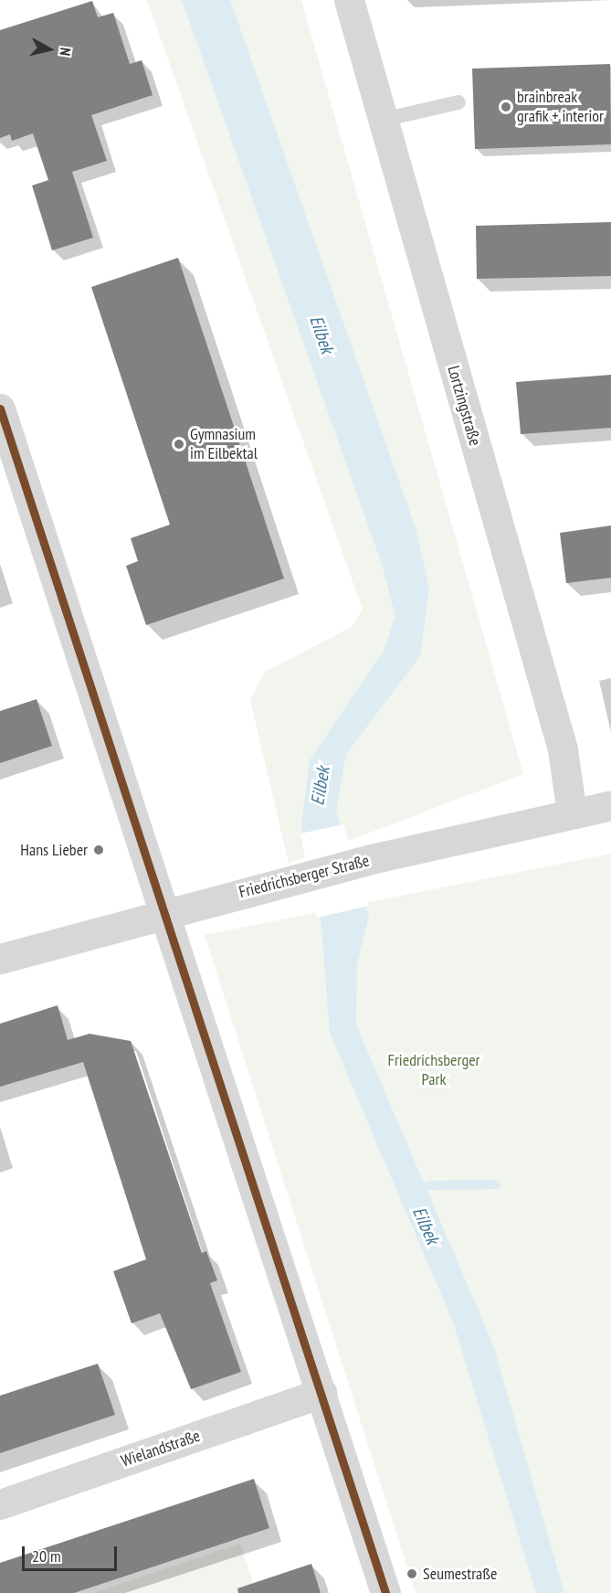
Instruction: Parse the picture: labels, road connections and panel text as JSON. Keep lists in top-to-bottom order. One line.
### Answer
{"streets":{"street":["Lortzingstraße","Friedrichsberger Straße","Wielandstraße"]},"crossings":[["Lortzingstraße","Friedrichsberger Straße"]],"water":["Eilbek"],"parks":["Friedrichsberger Park"],"places":["brainbreak grafik + interior","Gymnasium im Eilbektal","Hans Lieber","Seumestraße"],"scale_bar":"20 m","north":"right"}
